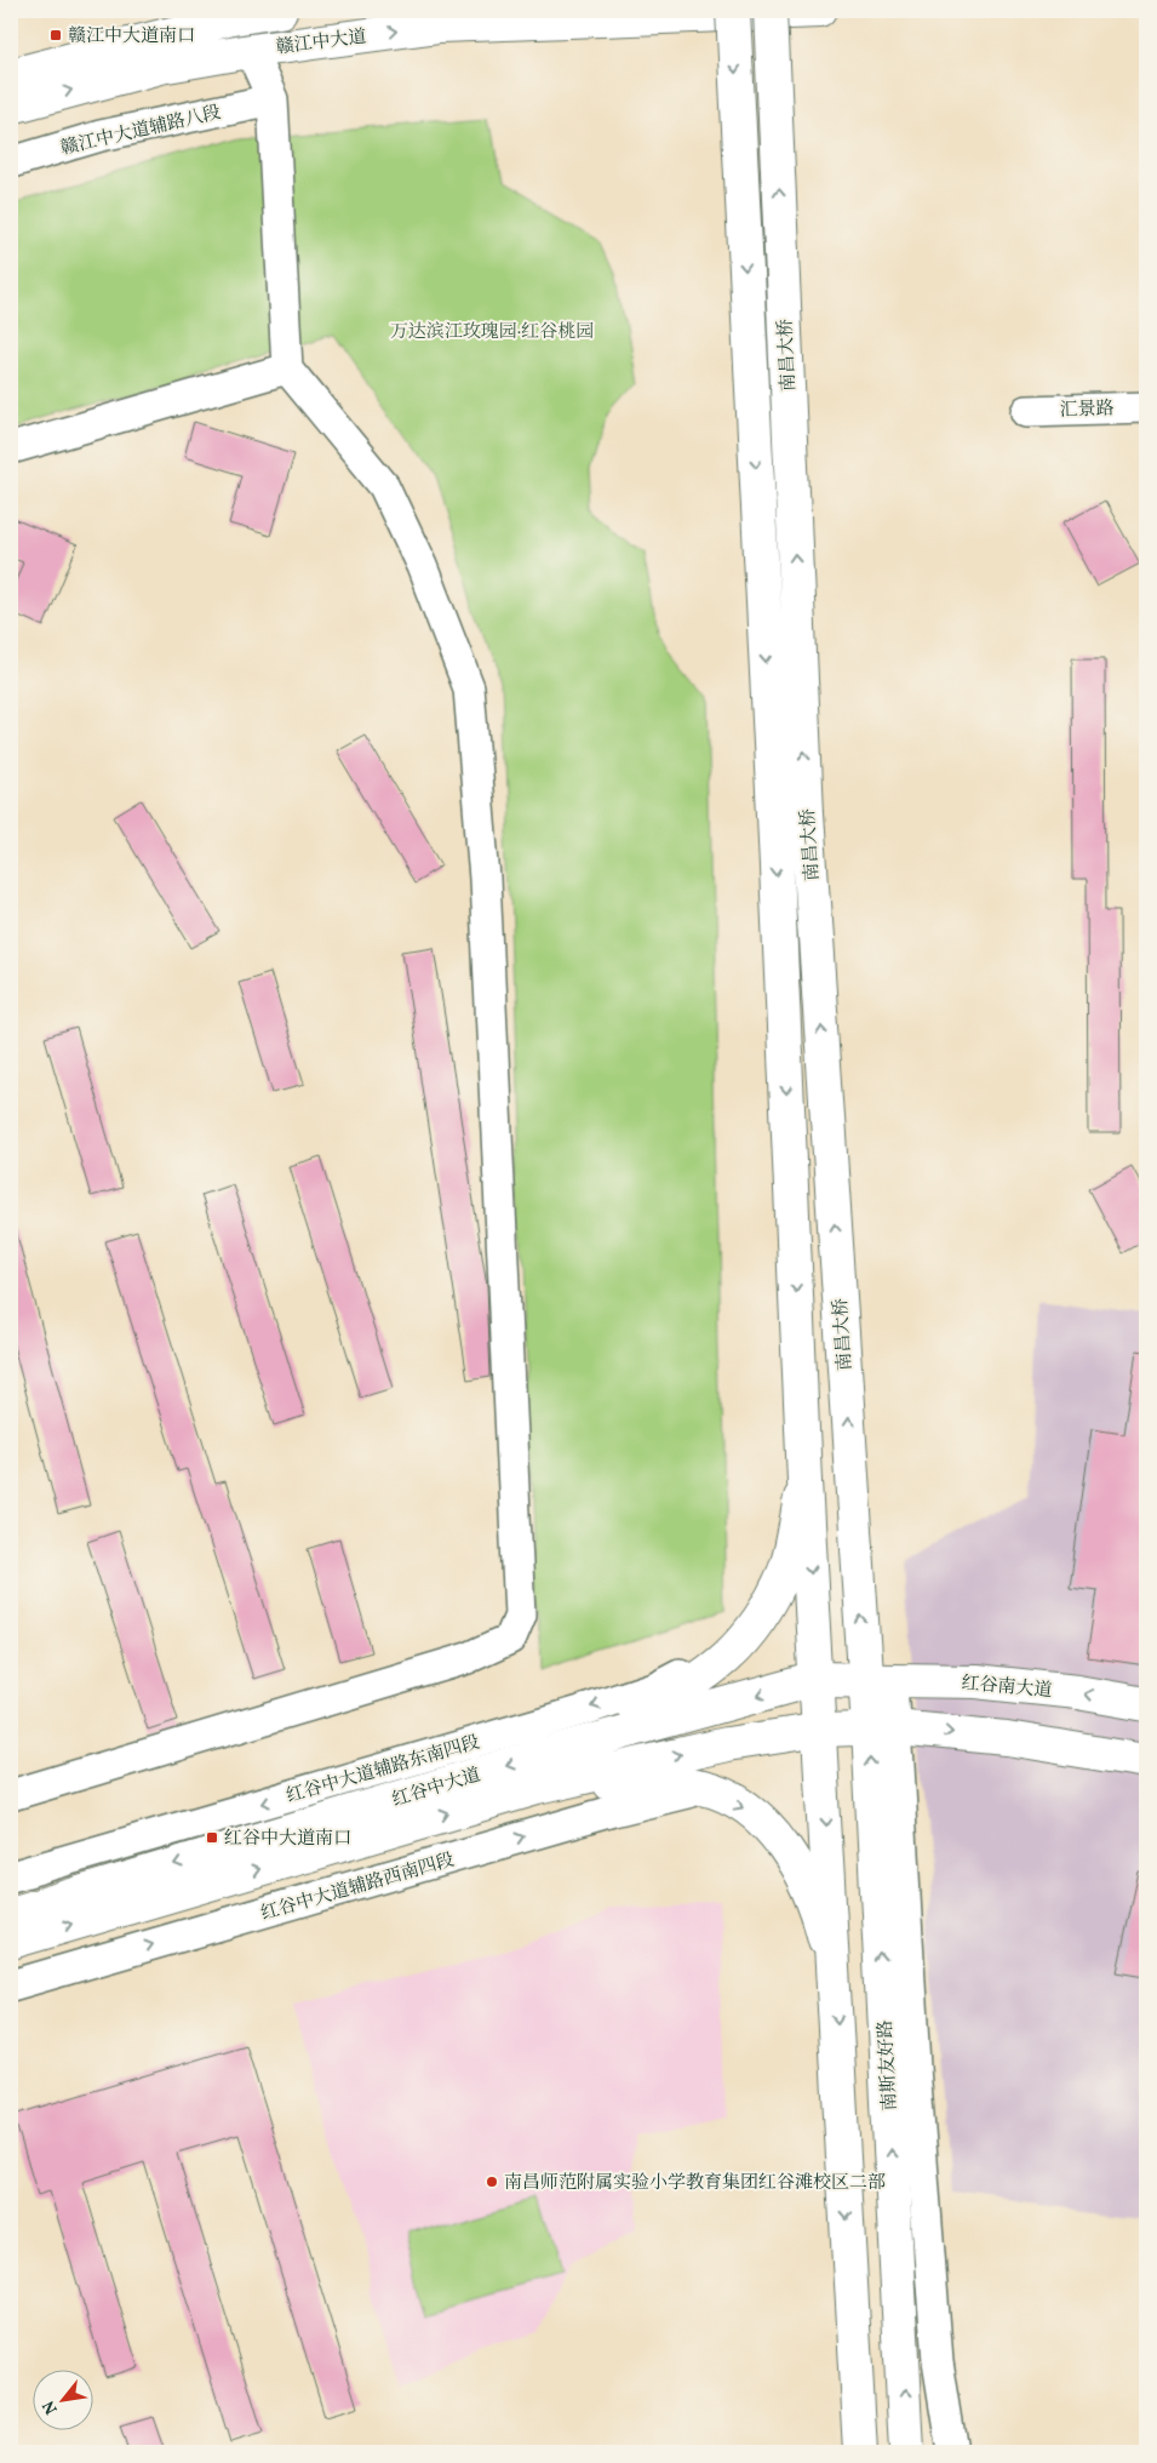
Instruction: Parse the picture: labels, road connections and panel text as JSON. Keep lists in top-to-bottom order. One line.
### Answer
{"streets":{"main road":["赣江中大道","南昌大桥","红谷南大道","红谷中大道","南斯友好路"],"street":["赣江中大道辅路八段","汇景路","红谷中大道辅路东南四段","红谷中大道辅路西南四段"]},"crossings":[["南昌大桥","红谷南大道"],["南昌大桥","红谷中大道"],["南昌大桥","南斯友好路"],["红谷南大道","红谷中大道"],["红谷南大道","南斯友好路"],["红谷中大道","南斯友好路"]],"one_way":["红谷中大道辅路东南四段","红谷中大道辅路西南四段"],"parks":["万达滨江玫瑰园·红谷桃园"],"places":{"transit":["赣江中大道南口","红谷中大道南口"],"other":["南昌师范附属实验小学教育集团红谷滩校区二部"]},"north":"bottom left"}
